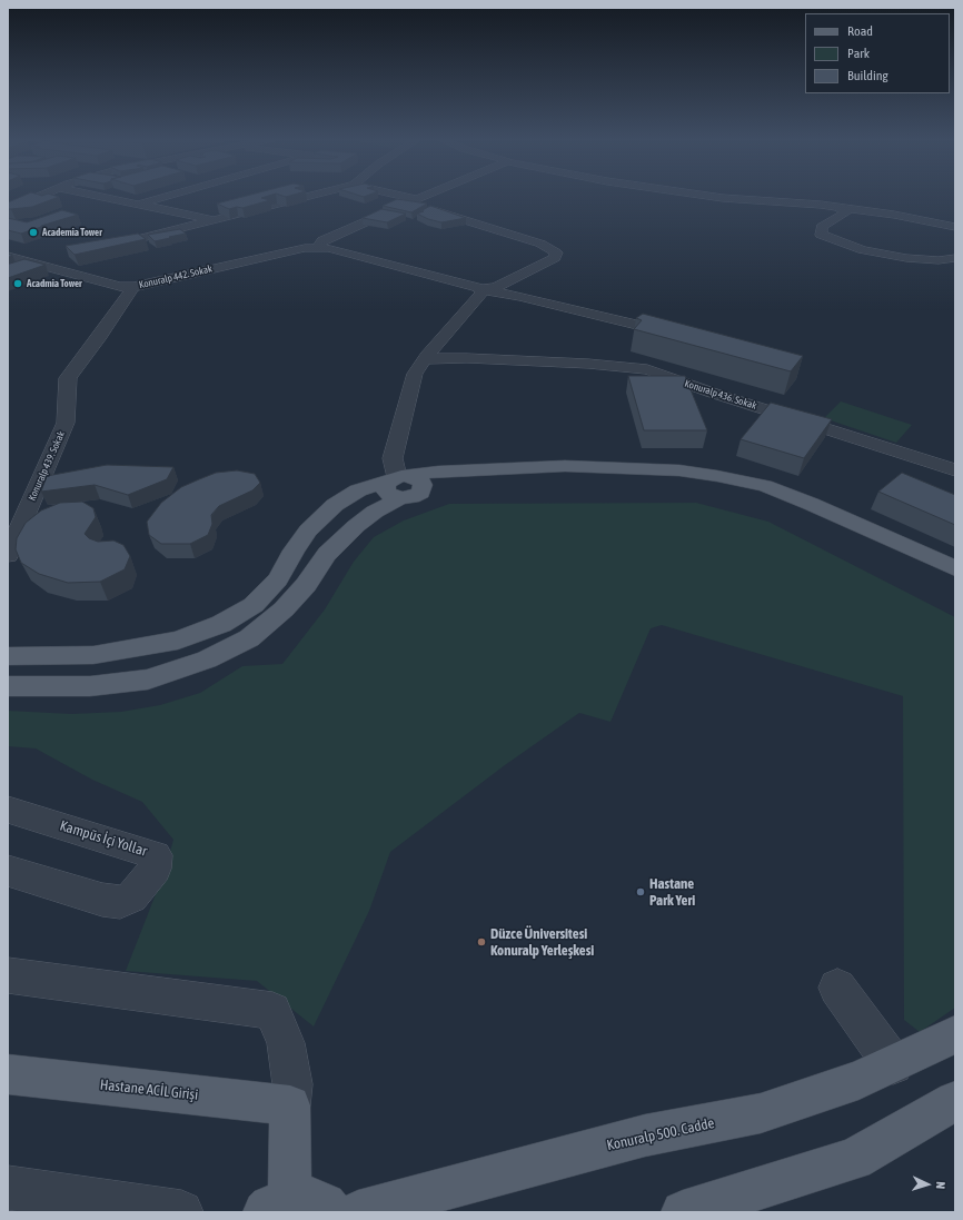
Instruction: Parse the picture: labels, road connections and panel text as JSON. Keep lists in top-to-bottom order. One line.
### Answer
{"streets":{"main road":["Hastane ACİL Girişi","Konuralp 500. Cadde"],"street":["Konuralp 442. Sokak","Konuralp 436. Sokak","Konuralp 439. Sokak","Kampüs İçi Yollar"]},"crossings":[["Konuralp 442. Sokak","Konuralp 439. Sokak"]],"places":["Academia Tower","Acadmia Tower","Hastane Park Yeri","Düzce Üniversitesi Konuralp Yerleşkesi"],"legend":["Road","Park","Building"],"north":"right"}
